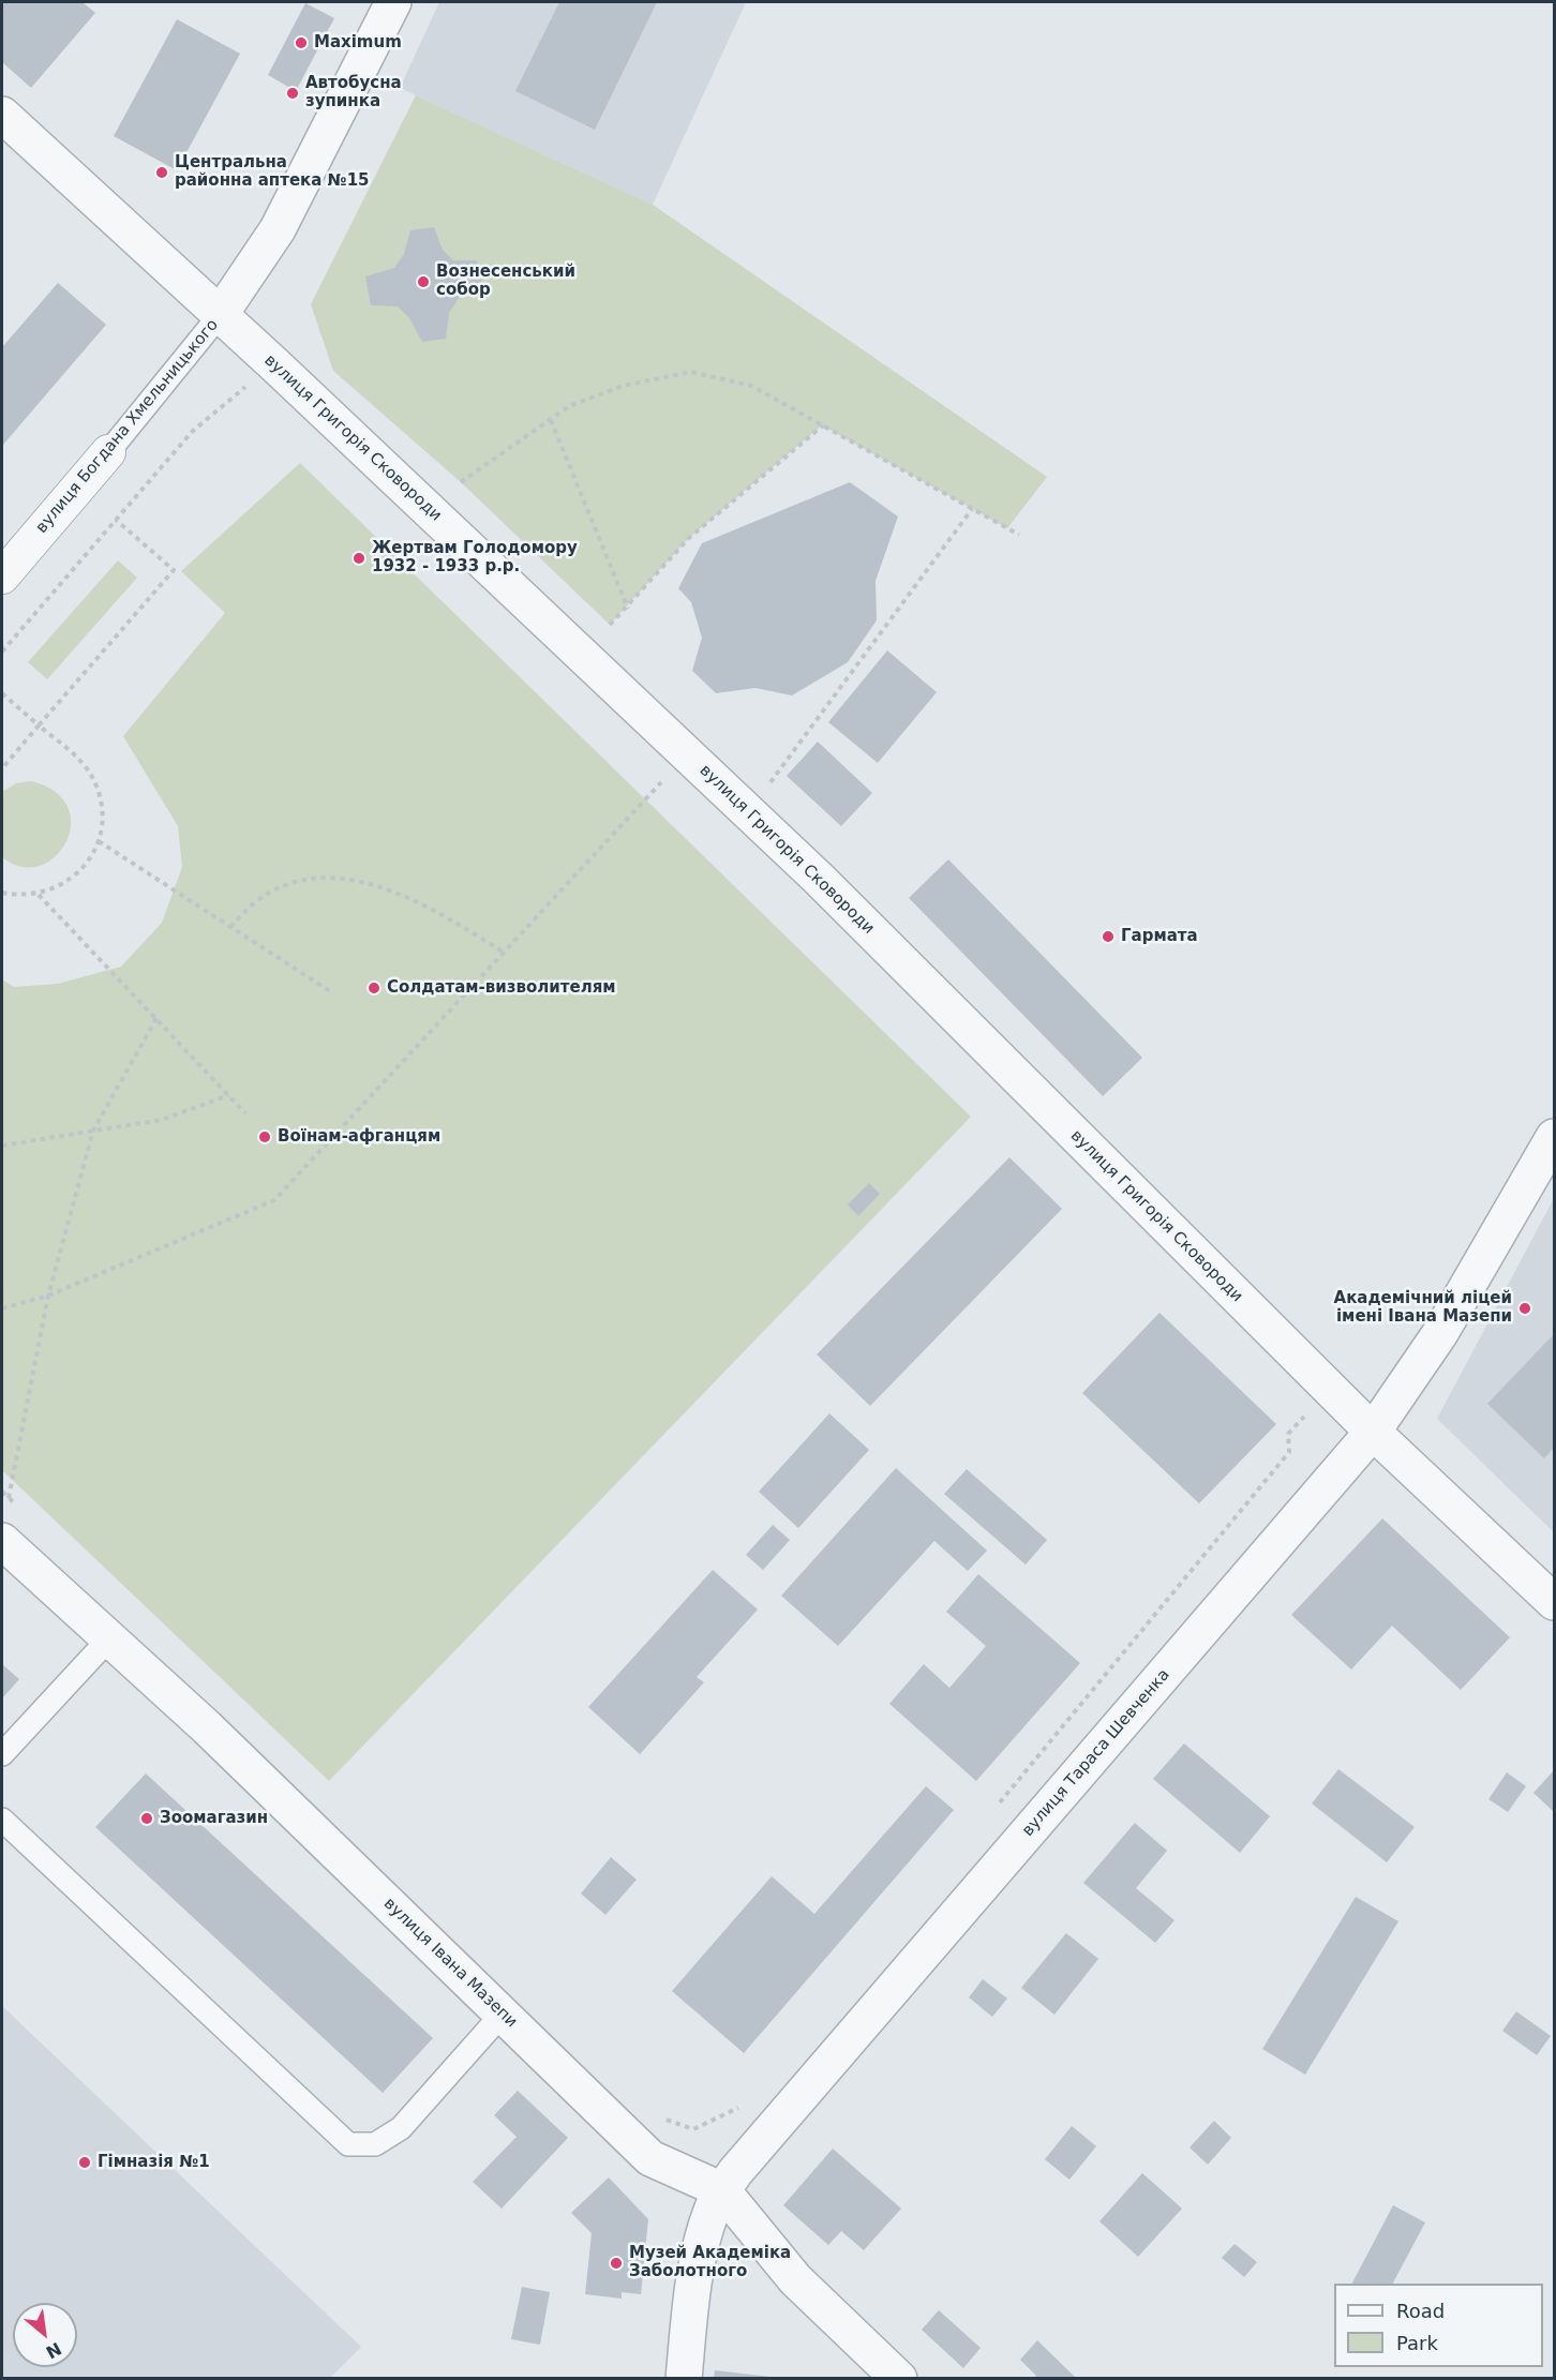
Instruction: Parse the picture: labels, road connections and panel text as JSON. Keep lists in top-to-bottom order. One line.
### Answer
{"streets":{"street":["вулиця Богдана Хмельницького","вулиця Григорія Сковороди","вулиця Тараса Шевченка","вулиця Івана Мазепи"]},"crossings":[["вулиця Богдана Хмельницького","вулиця Григорія Сковороди"],["вулиця Григорія Сковороди","вулиця Тараса Шевченка"],["вулиця Тараса Шевченка","вулиця Івана Мазепи"]],"places":["Maximum","Автобусна зупинка","Центральна районна аптека №15","Вознесенський собор","Жертвам Голодомору 1932 - 1933 р.р.","Гармата","Солдатам-визволителям","Воїнам-афганцям","Академічний ліцей імені Івана Мазепи","Зоомагазин","Гімназія №1","Музей Академіка Заболотного"],"legend":["Road","Park"],"north":"bottom right"}
